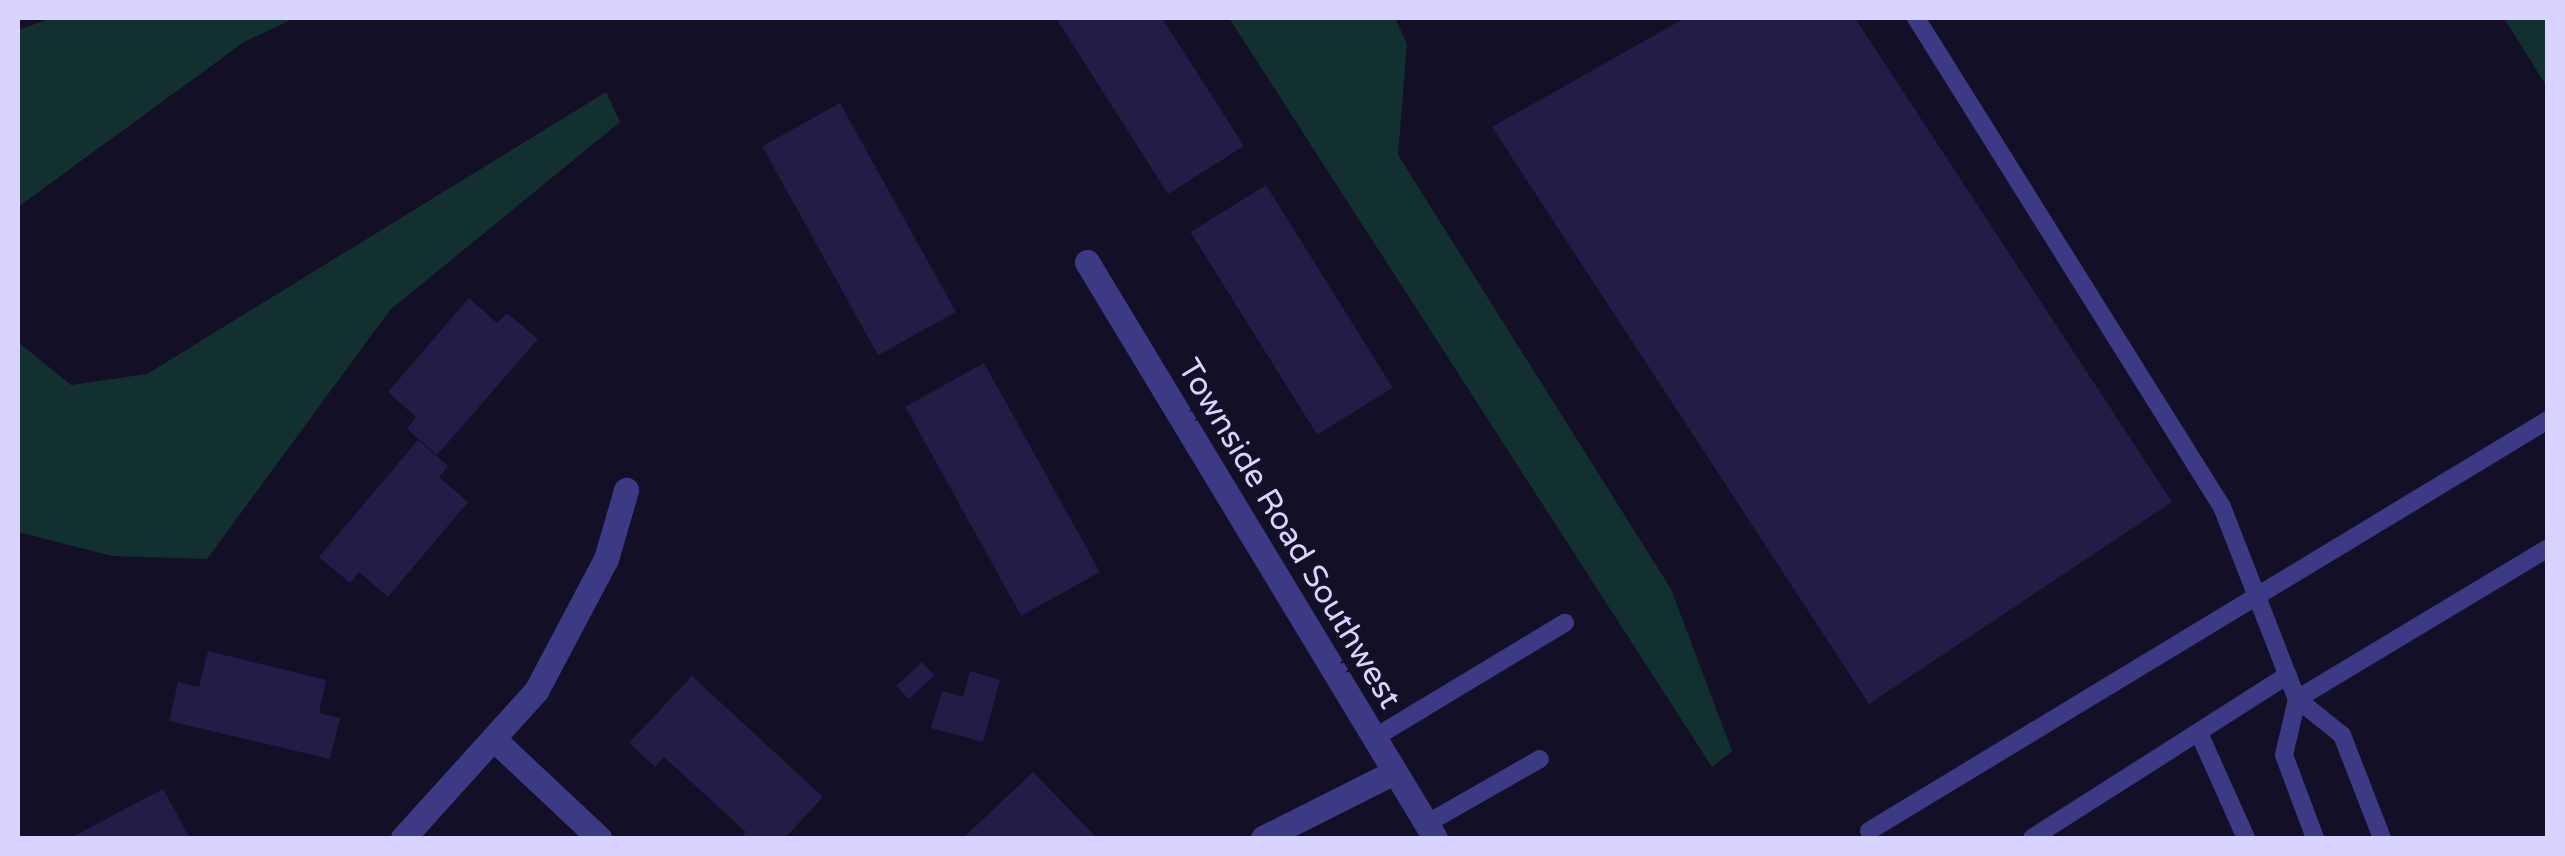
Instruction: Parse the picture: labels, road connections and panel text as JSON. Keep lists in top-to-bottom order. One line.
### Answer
{"streets":{"street":["Townside Road Southwest"]}}
